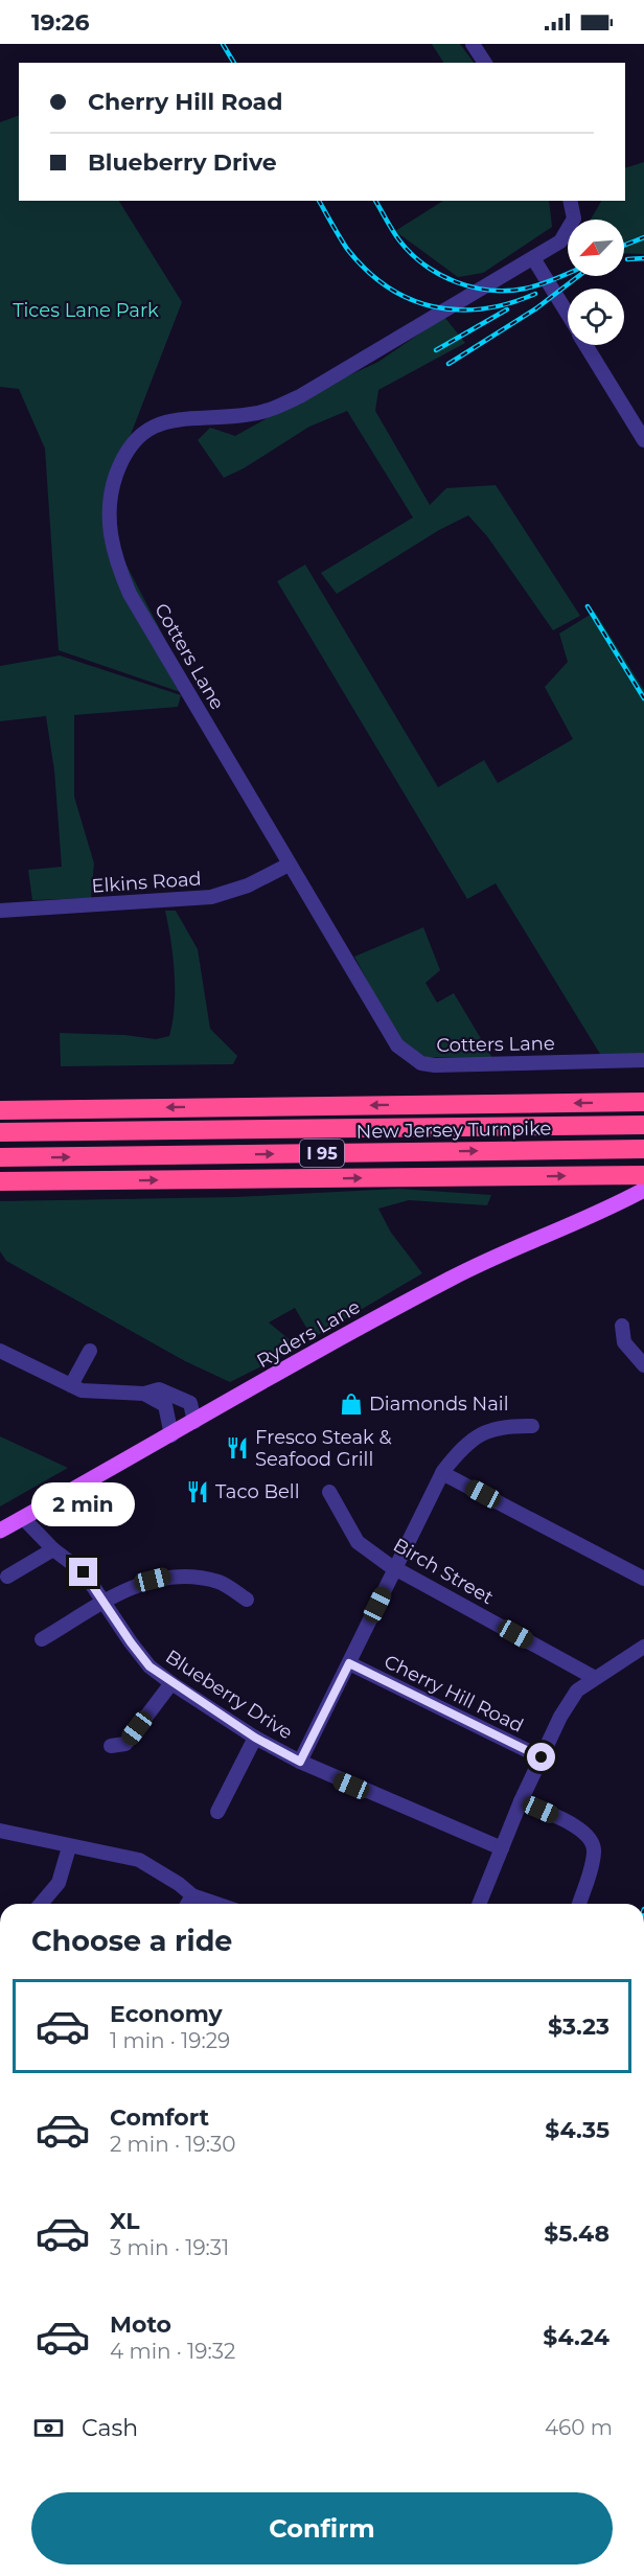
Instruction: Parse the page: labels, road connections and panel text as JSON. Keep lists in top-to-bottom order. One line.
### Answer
{"streets":{"highway":["New Jersey Turnpike","I 95"],"main road":["Ryders Lane"],"street":["Cotters Lane","Elkins Road","Birch Street","Cherry Hill Road","Blueberry Drive"]},"crossings":[["Cotters Lane","Elkins Road"],["Ryders Lane","Blueberry Drive"]],"parks":["Tices Lane Park"],"places":{"shop":["Diamonds Nail"],"restaurant":["Fresco Steak & Seafood Grill","Taco Bell"]},"north":"bottom left","page":{"status":"19:26","banner":["Cherry Hill Road","Blueberry Drive"],"bubble":"2 min","heading":"Choose a ride","list":[{"name":"Economy","note":"1 min · 19:29","value":"$3.23"},{"name":"Comfort","note":"2 min · 19:30","value":"$4.35"},{"name":"XL","note":"3 min · 19:31","value":"$5.48"},{"name":"Moto","note":"4 min · 19:32","value":"$4.24"}],"pay":["Cash","460 m"],"buttons":"Confirm"}}
